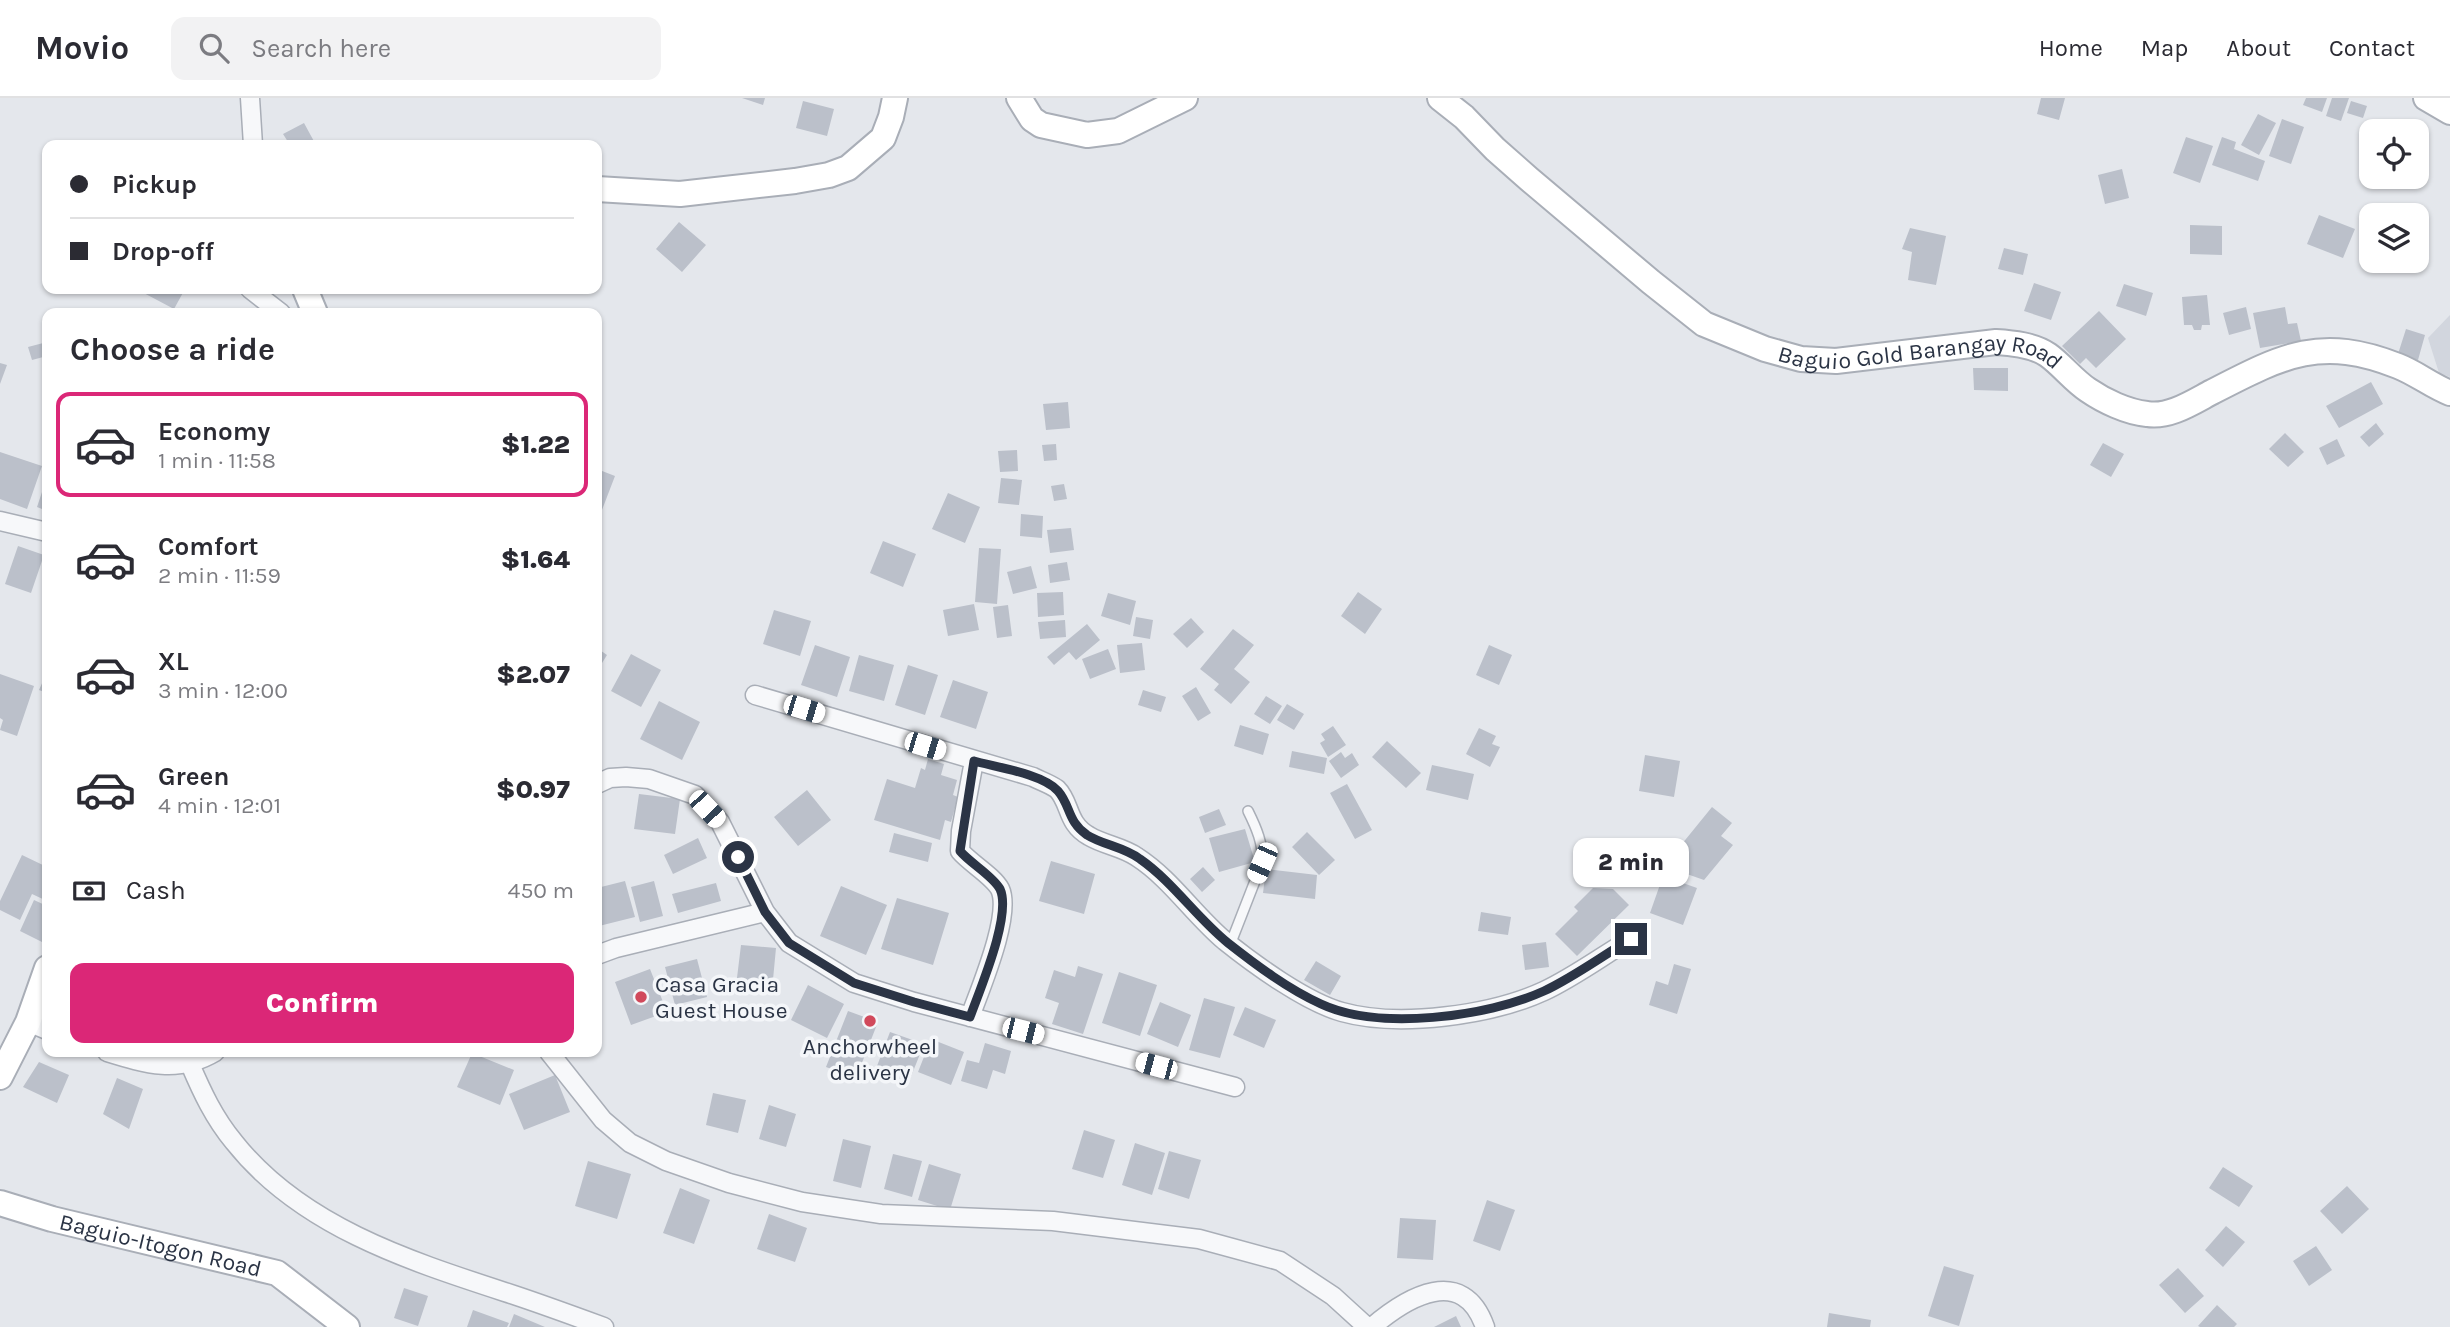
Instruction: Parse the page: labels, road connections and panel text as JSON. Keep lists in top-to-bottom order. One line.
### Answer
{"streets":{"street":["Baguio Gold Barangay Road","Baguio-Itogon Road"]},"places":["Casa Gracia Guest House","Anchorwheel delivery"],"page":{"header":"Movio","search":"Search here","nav":["Home","Map","About","Contact"],"banner":["Pickup","Drop-off"],"heading":"Choose a ride","list":[{"name":"Economy","note":"1 min · 11:58","value":"$1.22"},{"name":"Comfort","note":"2 min · 11:59","value":"$1.64"},{"name":"XL","note":"3 min · 12:00","value":"$2.07"},{"name":"Green","note":"4 min · 12:01","value":"$0.97"}],"bubble":"2 min","pay":["Cash","450 m"],"buttons":"Confirm"}}
